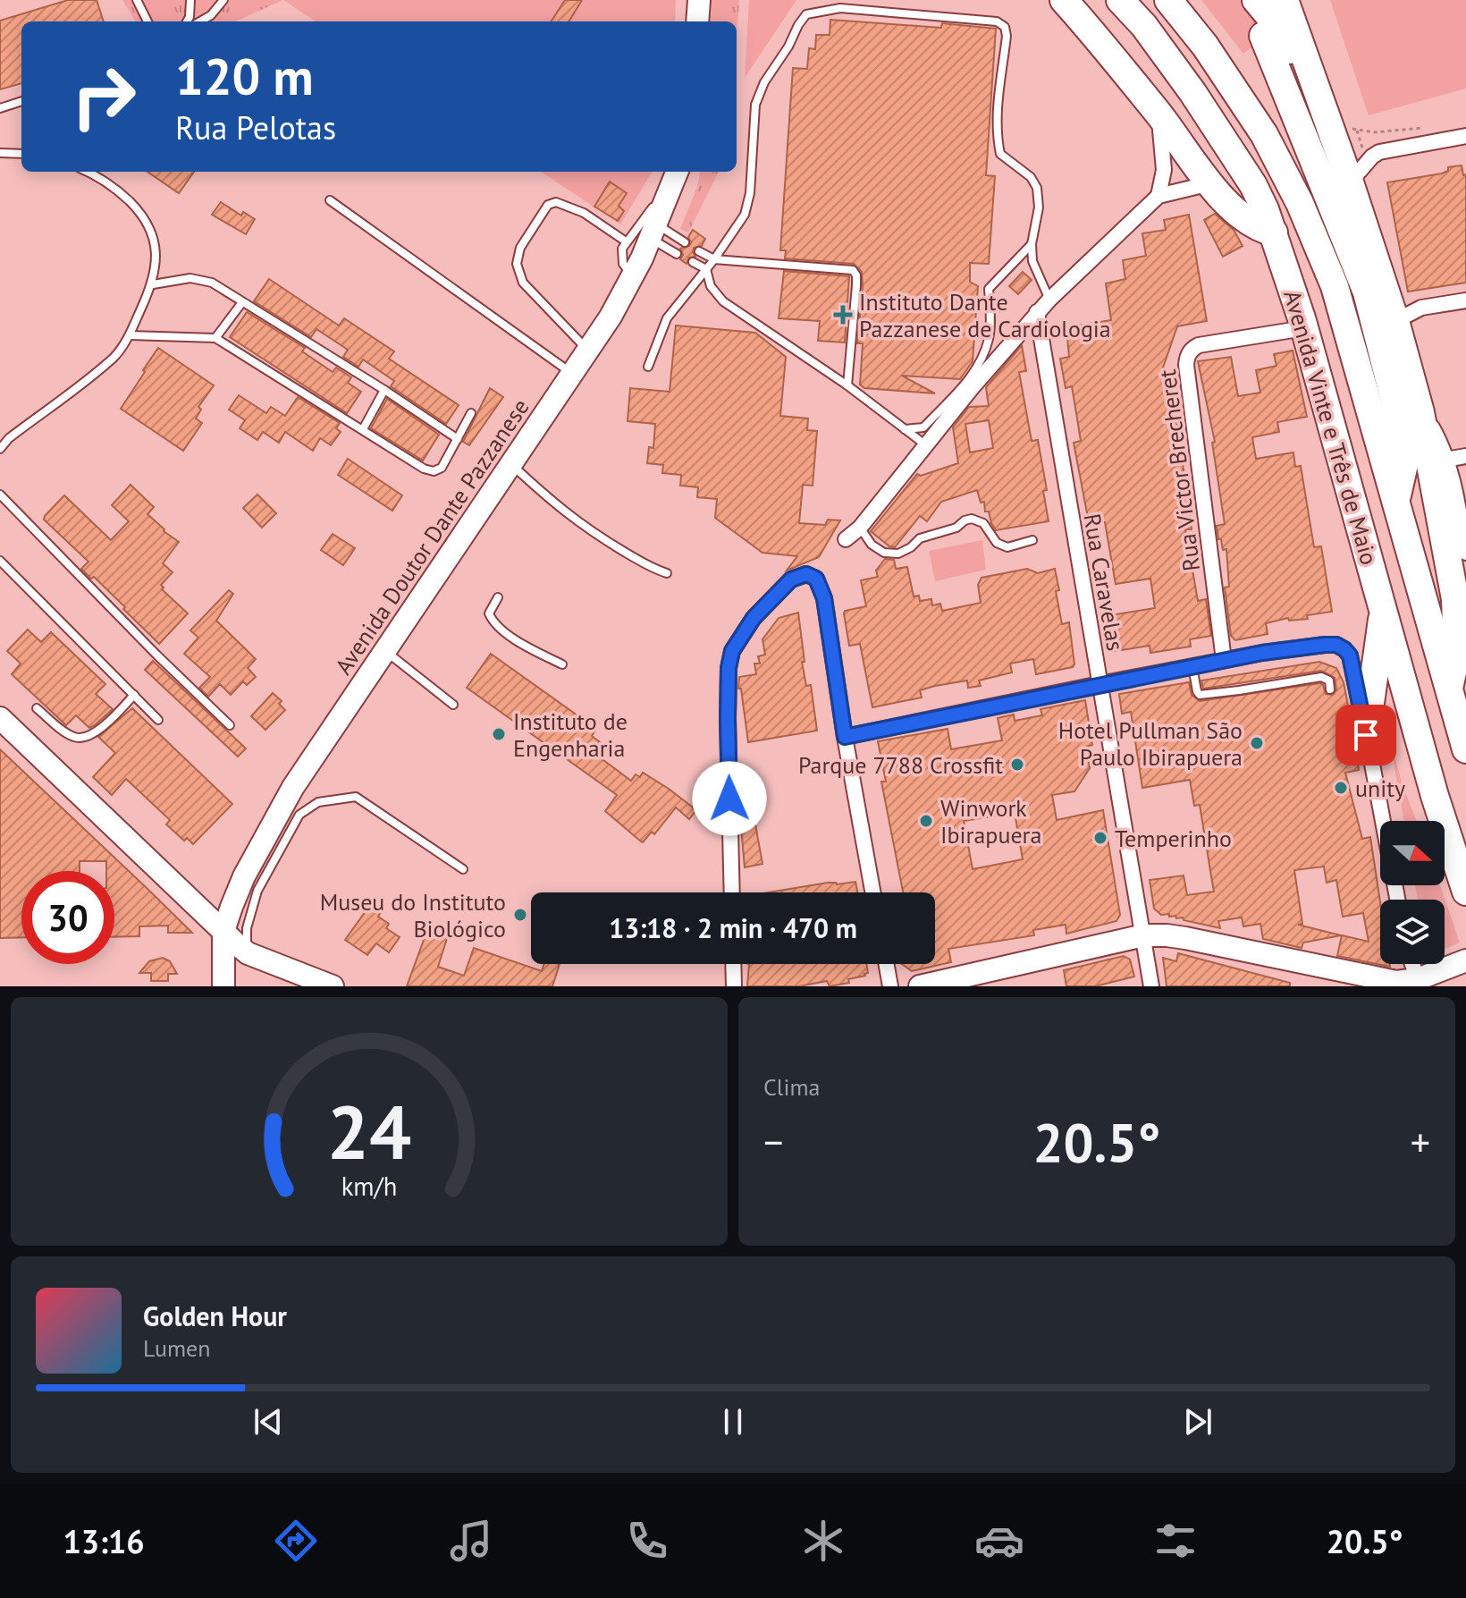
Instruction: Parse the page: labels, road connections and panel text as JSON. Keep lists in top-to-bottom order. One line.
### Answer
{"streets":{"highway":["Avenida Vinte e Três de Maio"],"street":["Rua Victor Brecheret","Avenida Doutor Dante Pazzanese","Rua Caravelas"]},"crossings":[["Avenida Vinte e Três de Maio","Rua Victor Brecheret"]],"places":{"health":["Instituto Dante Pazzanese de Cardiologia"],"other":["Instituto de Engenharia","Hotel Pullman São Paulo Ibirapuera","Parque 7788 Crossfit","unity","Winwork Ibirapuera","Temperinho","Museu do Instituto Biológico"]},"north":"right","page":{"turn":["120 m","Rua Pelotas"],"limit":"30","trip":"13:18 · 2 min · 470 m","tile":"Clima","heat":["−","20.5°","+"],"song":["Golden Hour","Lumen"],"tabs":["13:16","20.5°"],"gauge":["24","km/h"]}}
